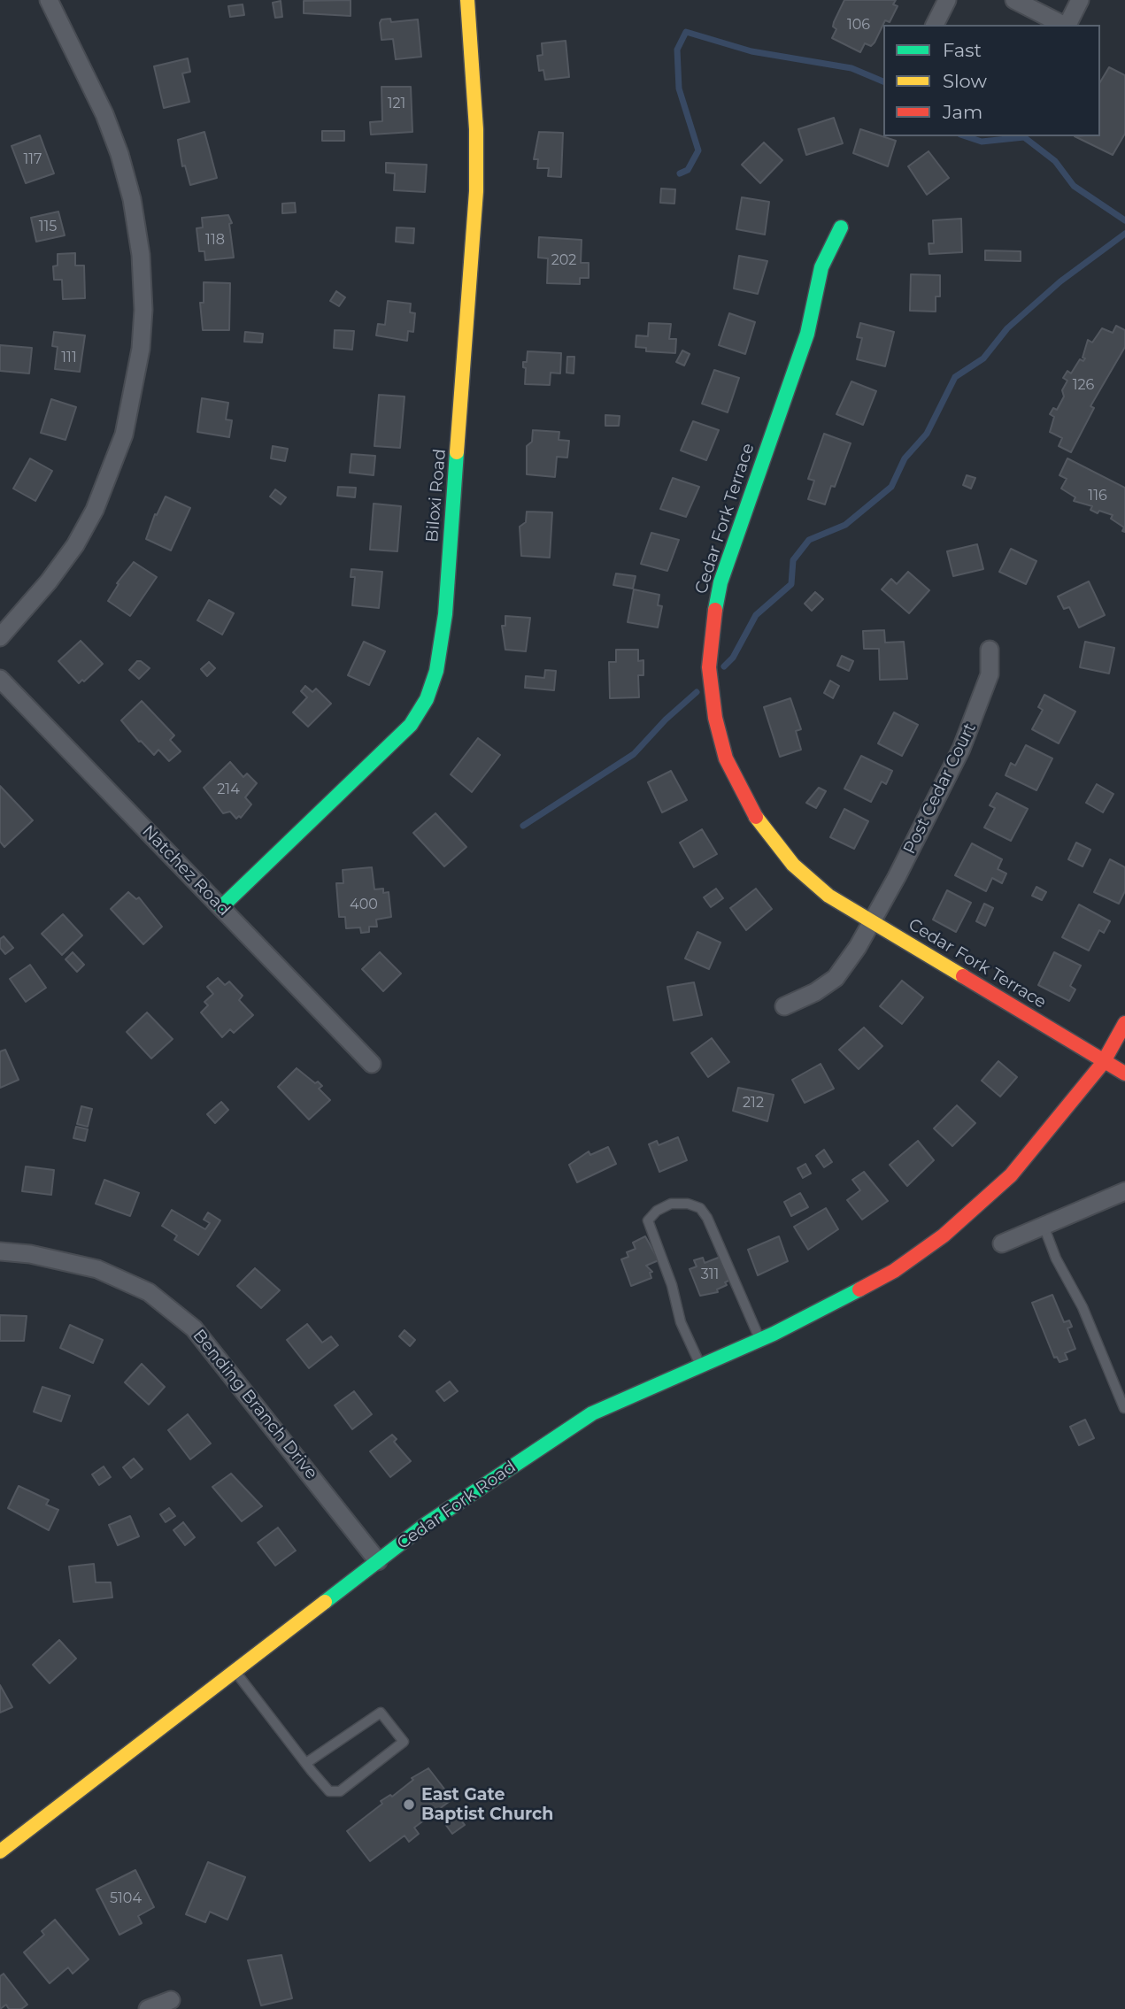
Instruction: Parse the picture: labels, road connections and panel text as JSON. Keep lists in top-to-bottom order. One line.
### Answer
{"streets":{"street":["Biloxi Road","Cedar Fork Terrace","Post Cedar Court","Natchez Road","Bending Branch Drive","Cedar Fork Road"]},"crossings":[["Biloxi Road","Natchez Road"],["Cedar Fork Terrace","Post Cedar Court"],["Cedar Fork Terrace","Cedar Fork Road"],["Bending Branch Drive","Cedar Fork Road"]],"places":["East Gate Baptist Church"],"house_numbers":["106","121","117","115","118","202","111","126","116","214","400","212","311","5104"],"legend":["Fast","Slow","Jam"]}
